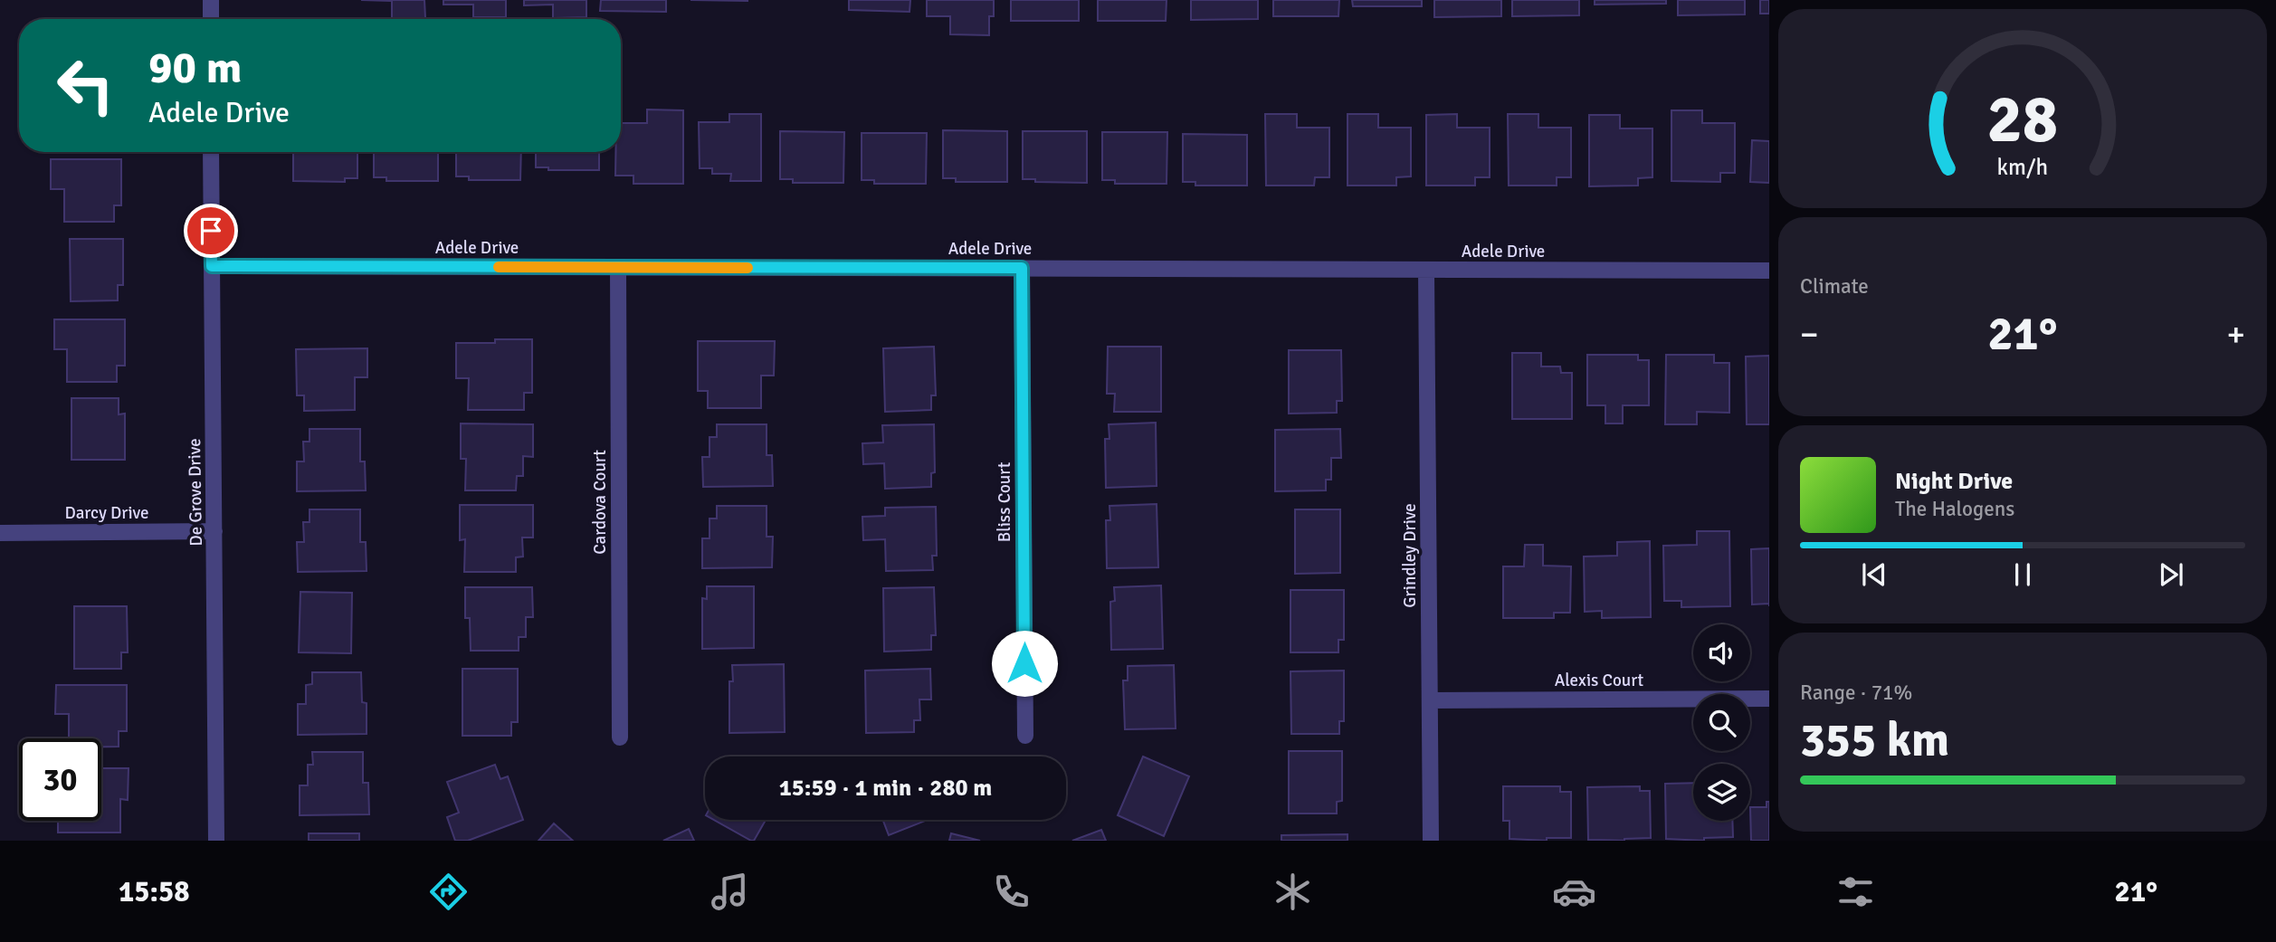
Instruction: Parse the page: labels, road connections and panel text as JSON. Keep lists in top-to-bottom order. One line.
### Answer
{"streets":{"street":["Adele Drive","De Grove Drive","Cardova Court","Bliss Court","Darcy Drive","Grindley Drive","Alexis Court"]},"crossings":[["Adele Drive","De Grove Drive"],["Adele Drive","Cardova Court"],["Adele Drive","Bliss Court"],["Adele Drive","Grindley Drive"],["De Grove Drive","Darcy Drive"],["Grindley Drive","Alexis Court"]],"page":{"turn":["90 m","Adele Drive"],"tile":["Climate",["Range · 71%","355 km"]],"heat":["−","21°","+"],"song":["Night Drive","The Halogens"],"limit":"30","trip":"15:59 · 1 min · 280 m","tabs":["15:58","21°"],"gauge":["28","km/h"]}}
